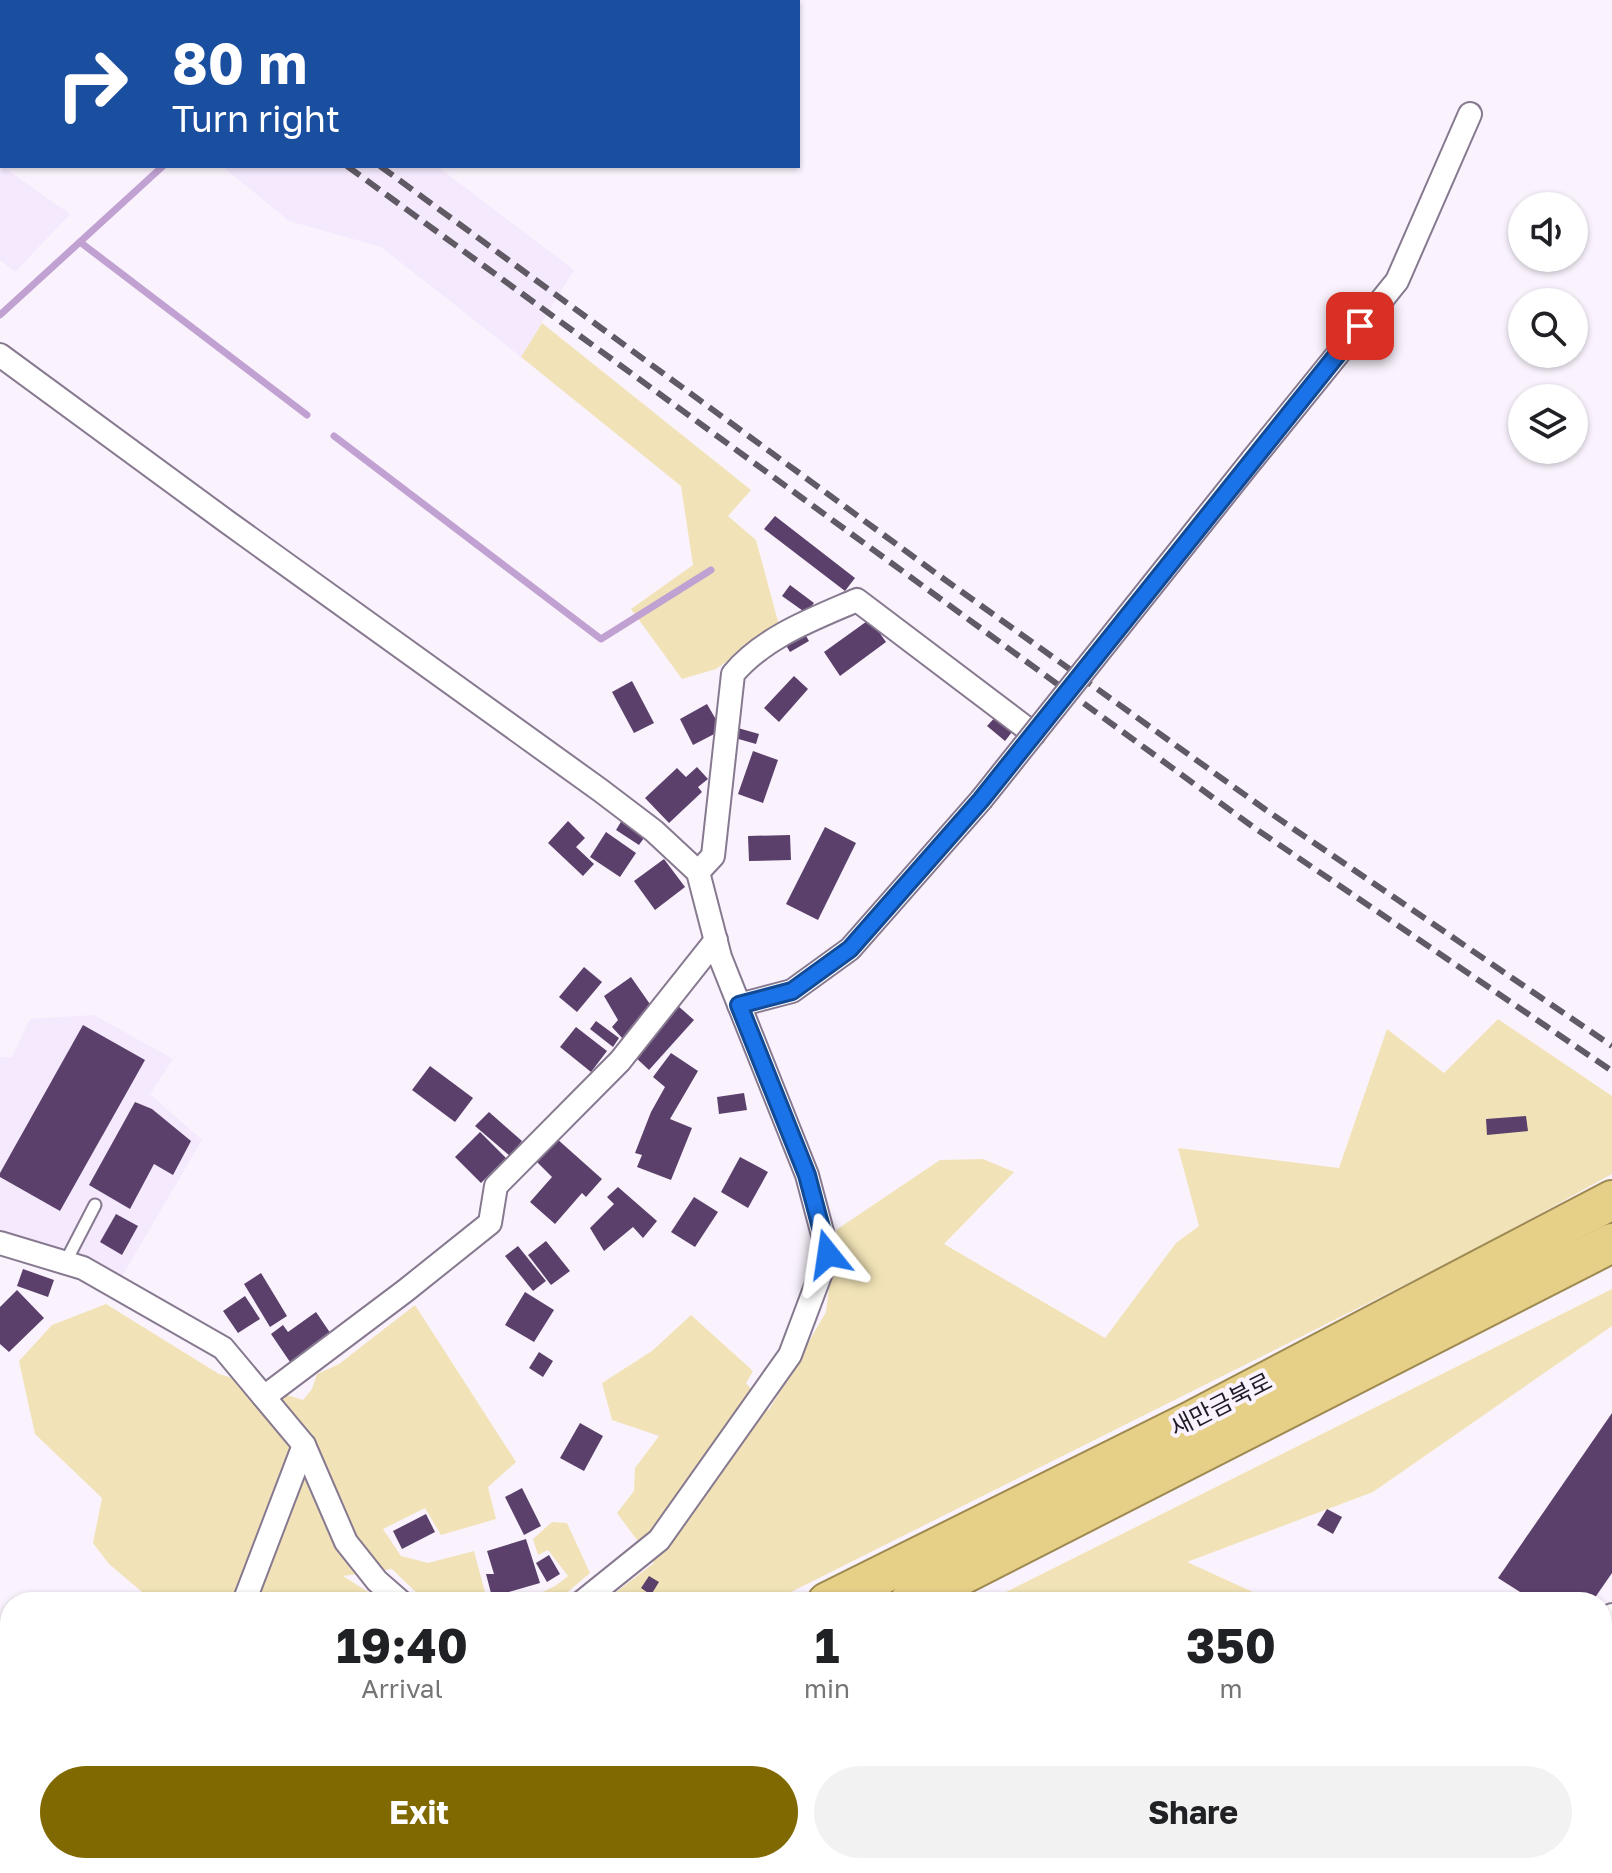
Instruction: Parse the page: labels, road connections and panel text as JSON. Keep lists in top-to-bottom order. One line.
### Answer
{"streets":{"highway":["새만금북로"]},"page":{"turn":["80 m","Turn right"],"eta":["19:40","Arrival","1","min","350","m"],"buttons":["Exit","Share"]}}
